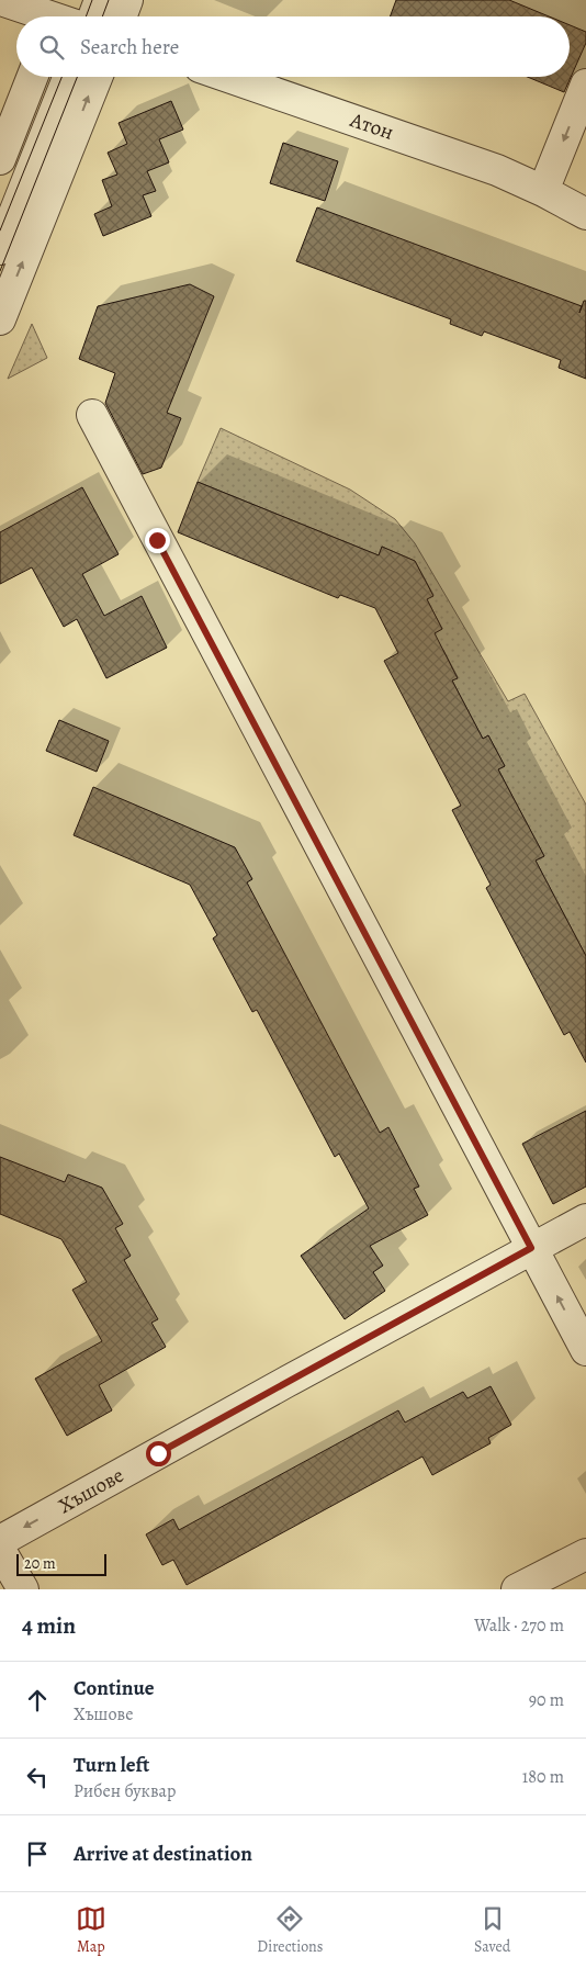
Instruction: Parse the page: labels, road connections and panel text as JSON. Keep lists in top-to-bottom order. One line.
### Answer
{"streets":{"street":["Атон","Хъшове"]},"one_way":["Хъшове"],"scale_bar":"20 m","page":{"search":"Search here","scale":"20 m","heading":["4 min","Walk · 270 m"],"list":[["Continue","Хъшове","90 m"],["Turn left","Рибен буквар","180 m"],"Arrive at destination"],"nav":["Map","Directions","Saved"]}}
